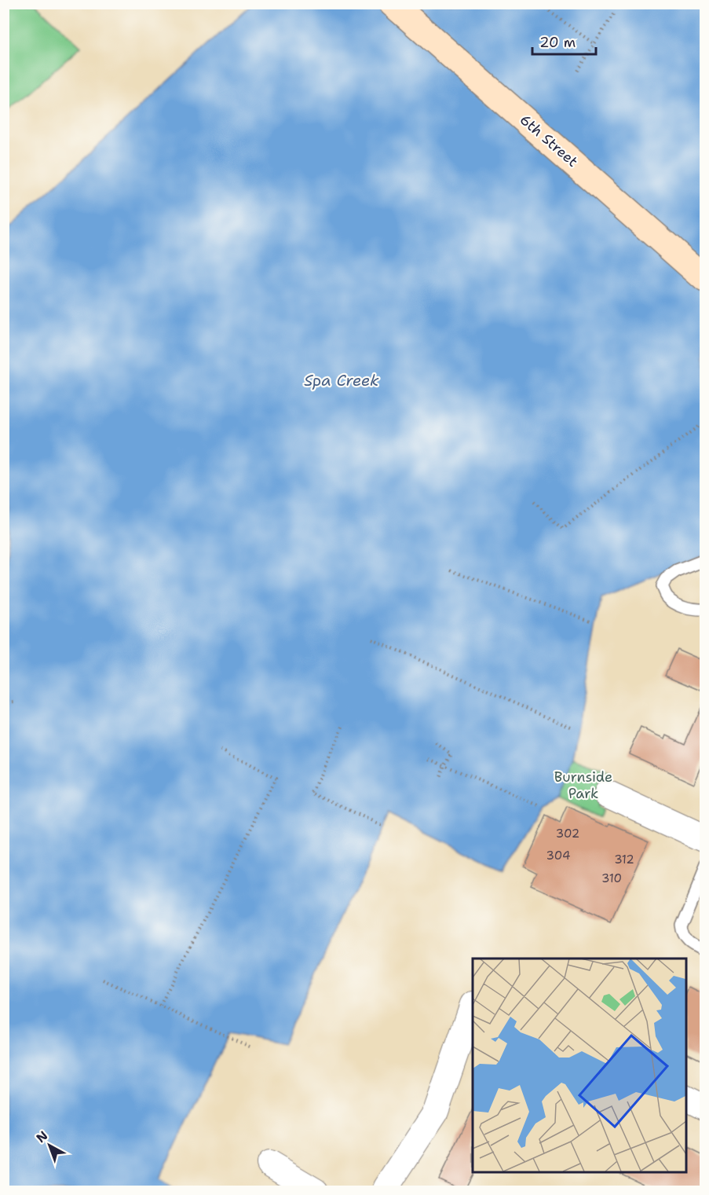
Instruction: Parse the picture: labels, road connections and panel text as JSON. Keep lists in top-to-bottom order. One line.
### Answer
{"streets":{"main road":["6th Street"]},"water":["Spa Creek"],"parks":["Burnside Park"],"house_numbers":["302","304","312","310"],"scale_bar":"20 m","north":"top left"}
